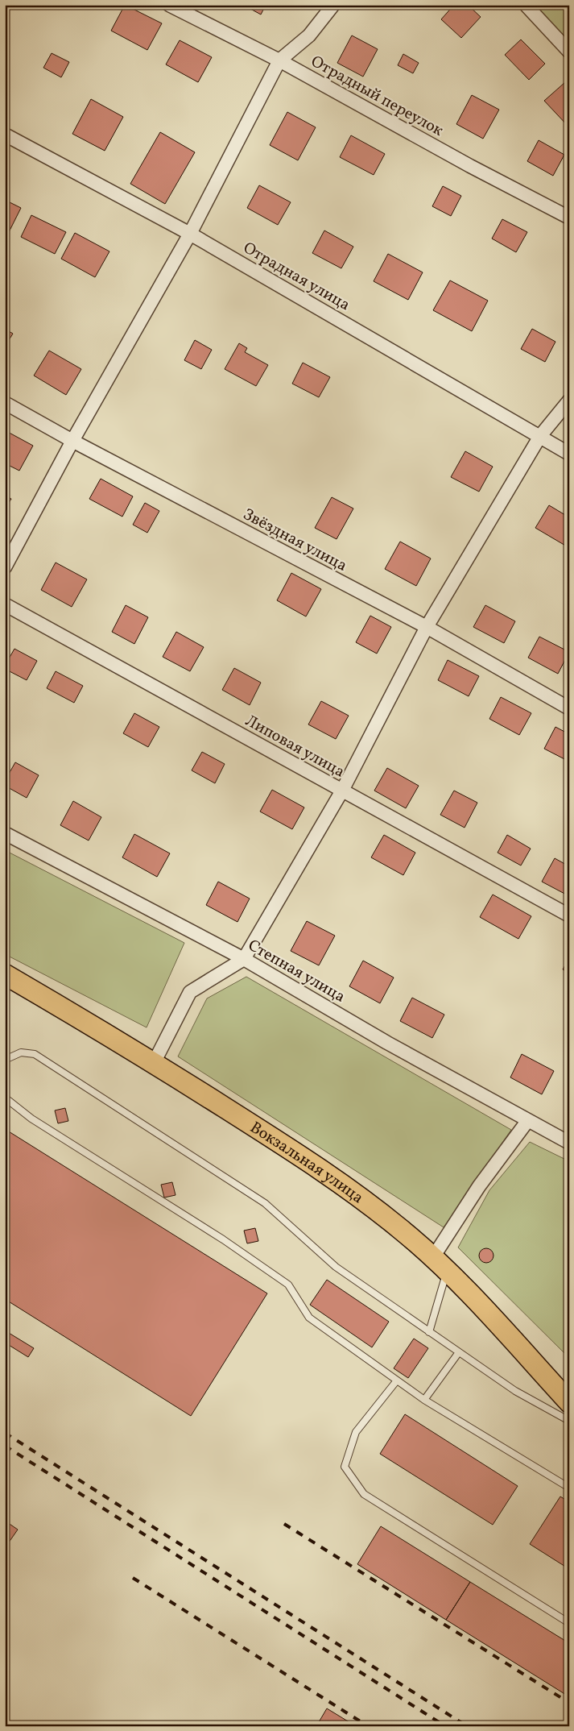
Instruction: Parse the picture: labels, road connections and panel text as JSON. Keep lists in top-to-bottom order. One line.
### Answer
{"streets":{"main road":["Вокзальная улица"],"street":["Отрадный переулок","Отрадная улица","Звёздная улица","Липовая улица","Степная улица"]}}
